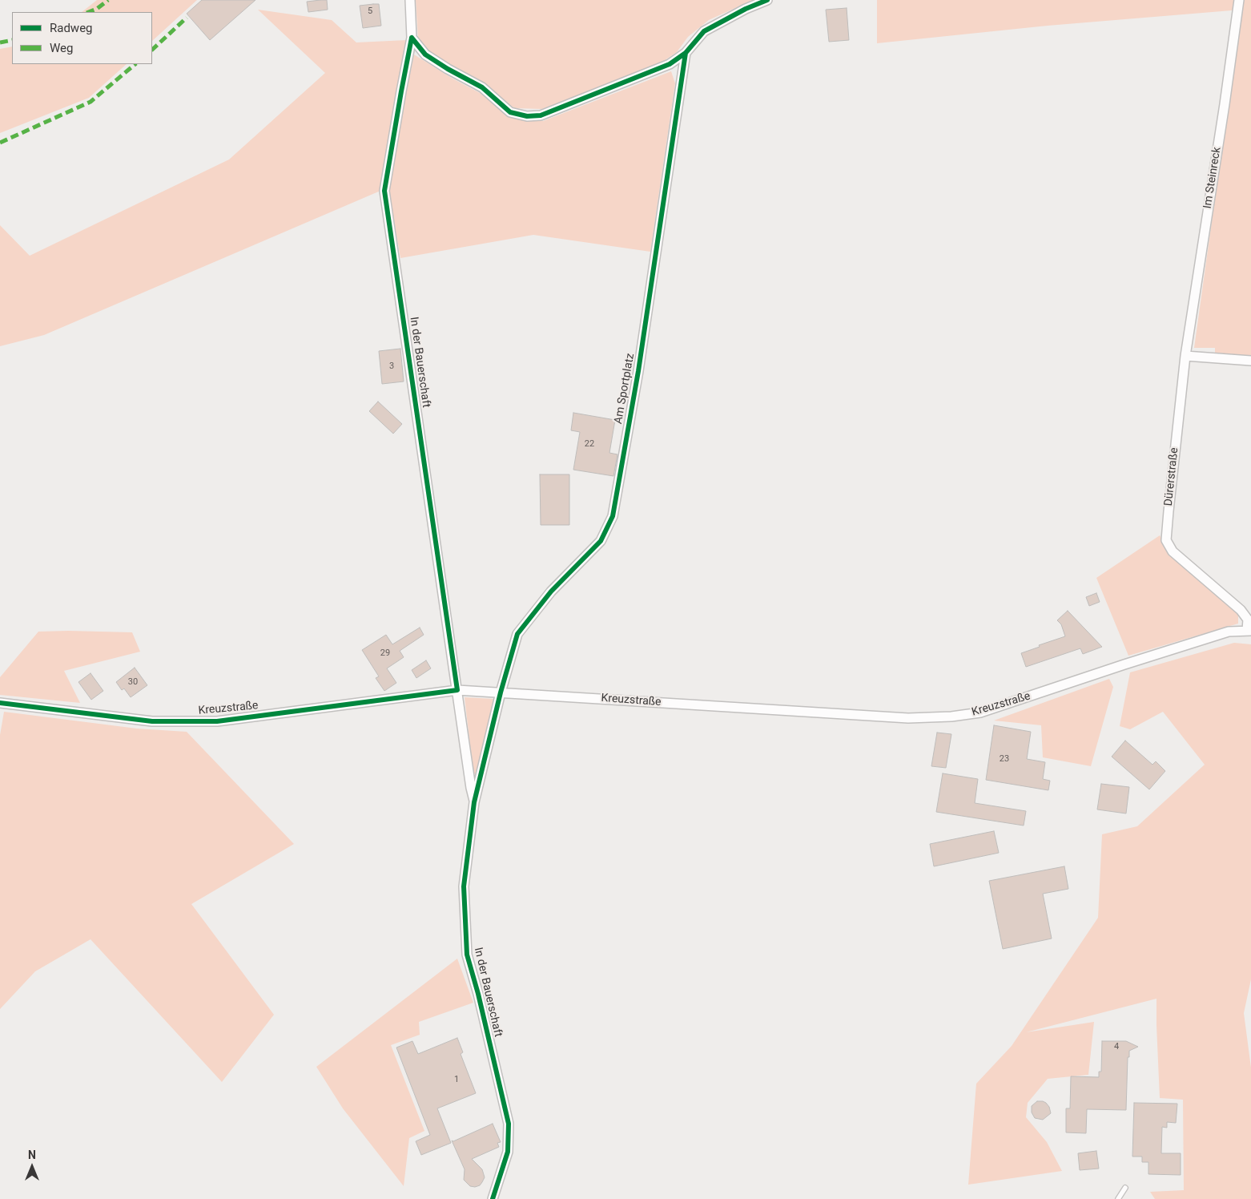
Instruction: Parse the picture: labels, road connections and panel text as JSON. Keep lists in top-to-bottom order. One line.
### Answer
{"streets":{"street":["Im Steinreck","In der Bauerschaft","Am Sportplatz","Dürerstraße","Kreuzstraße"]},"crossings":[["Im Steinreck","Dürerstraße"],["In der Bauerschaft","Am Sportplatz"],["In der Bauerschaft","Kreuzstraße"],["Am Sportplatz","Kreuzstraße"],["Dürerstraße","Kreuzstraße"]],"house_numbers":["5","3","22","29","30","23","4","1"],"legend":["Radweg","Weg"],"north":"top"}
